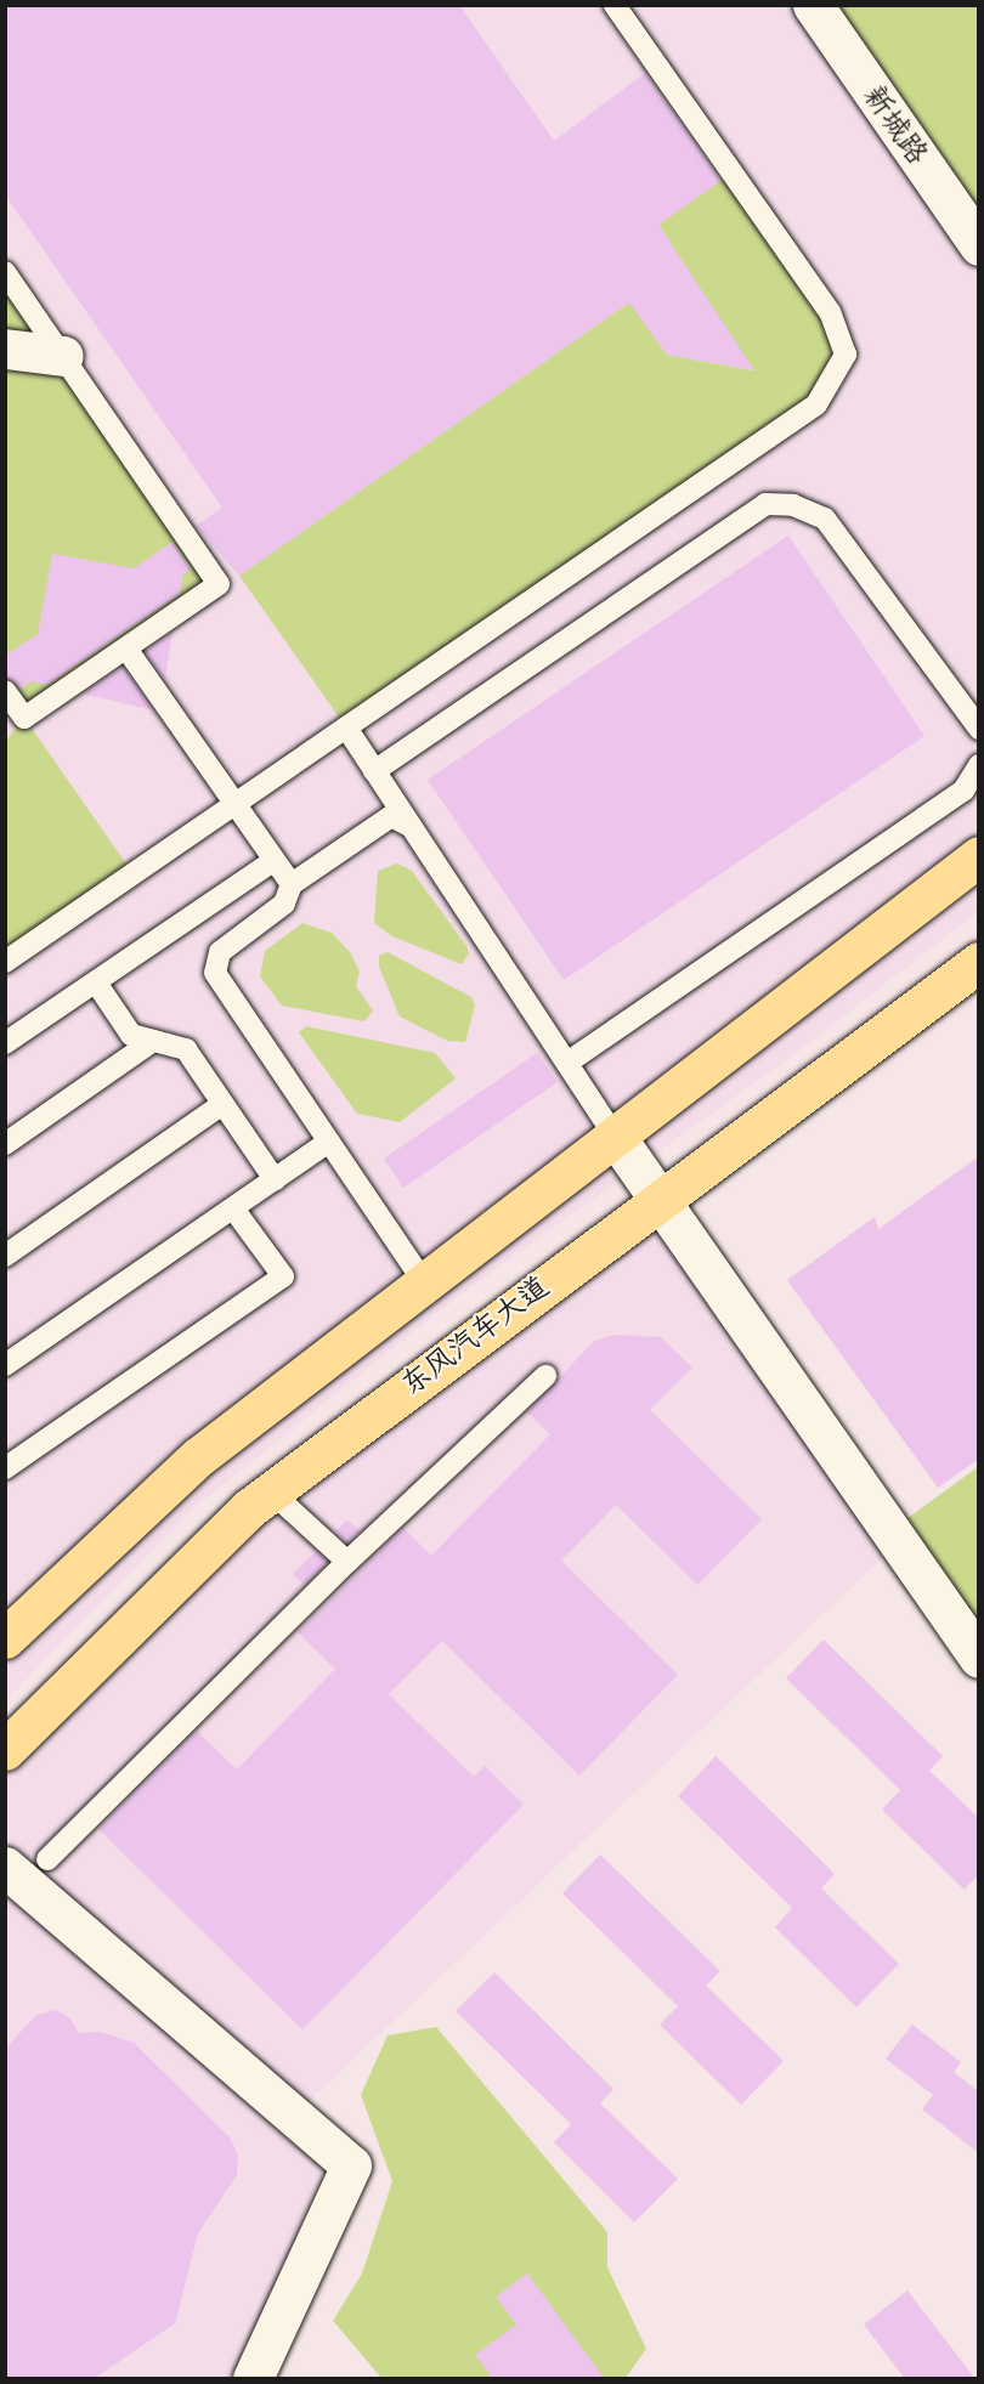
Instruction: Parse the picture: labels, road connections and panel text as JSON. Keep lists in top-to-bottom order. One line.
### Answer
{"streets":{"main road":["东风汽车大道"],"street":["新城路"]}}
